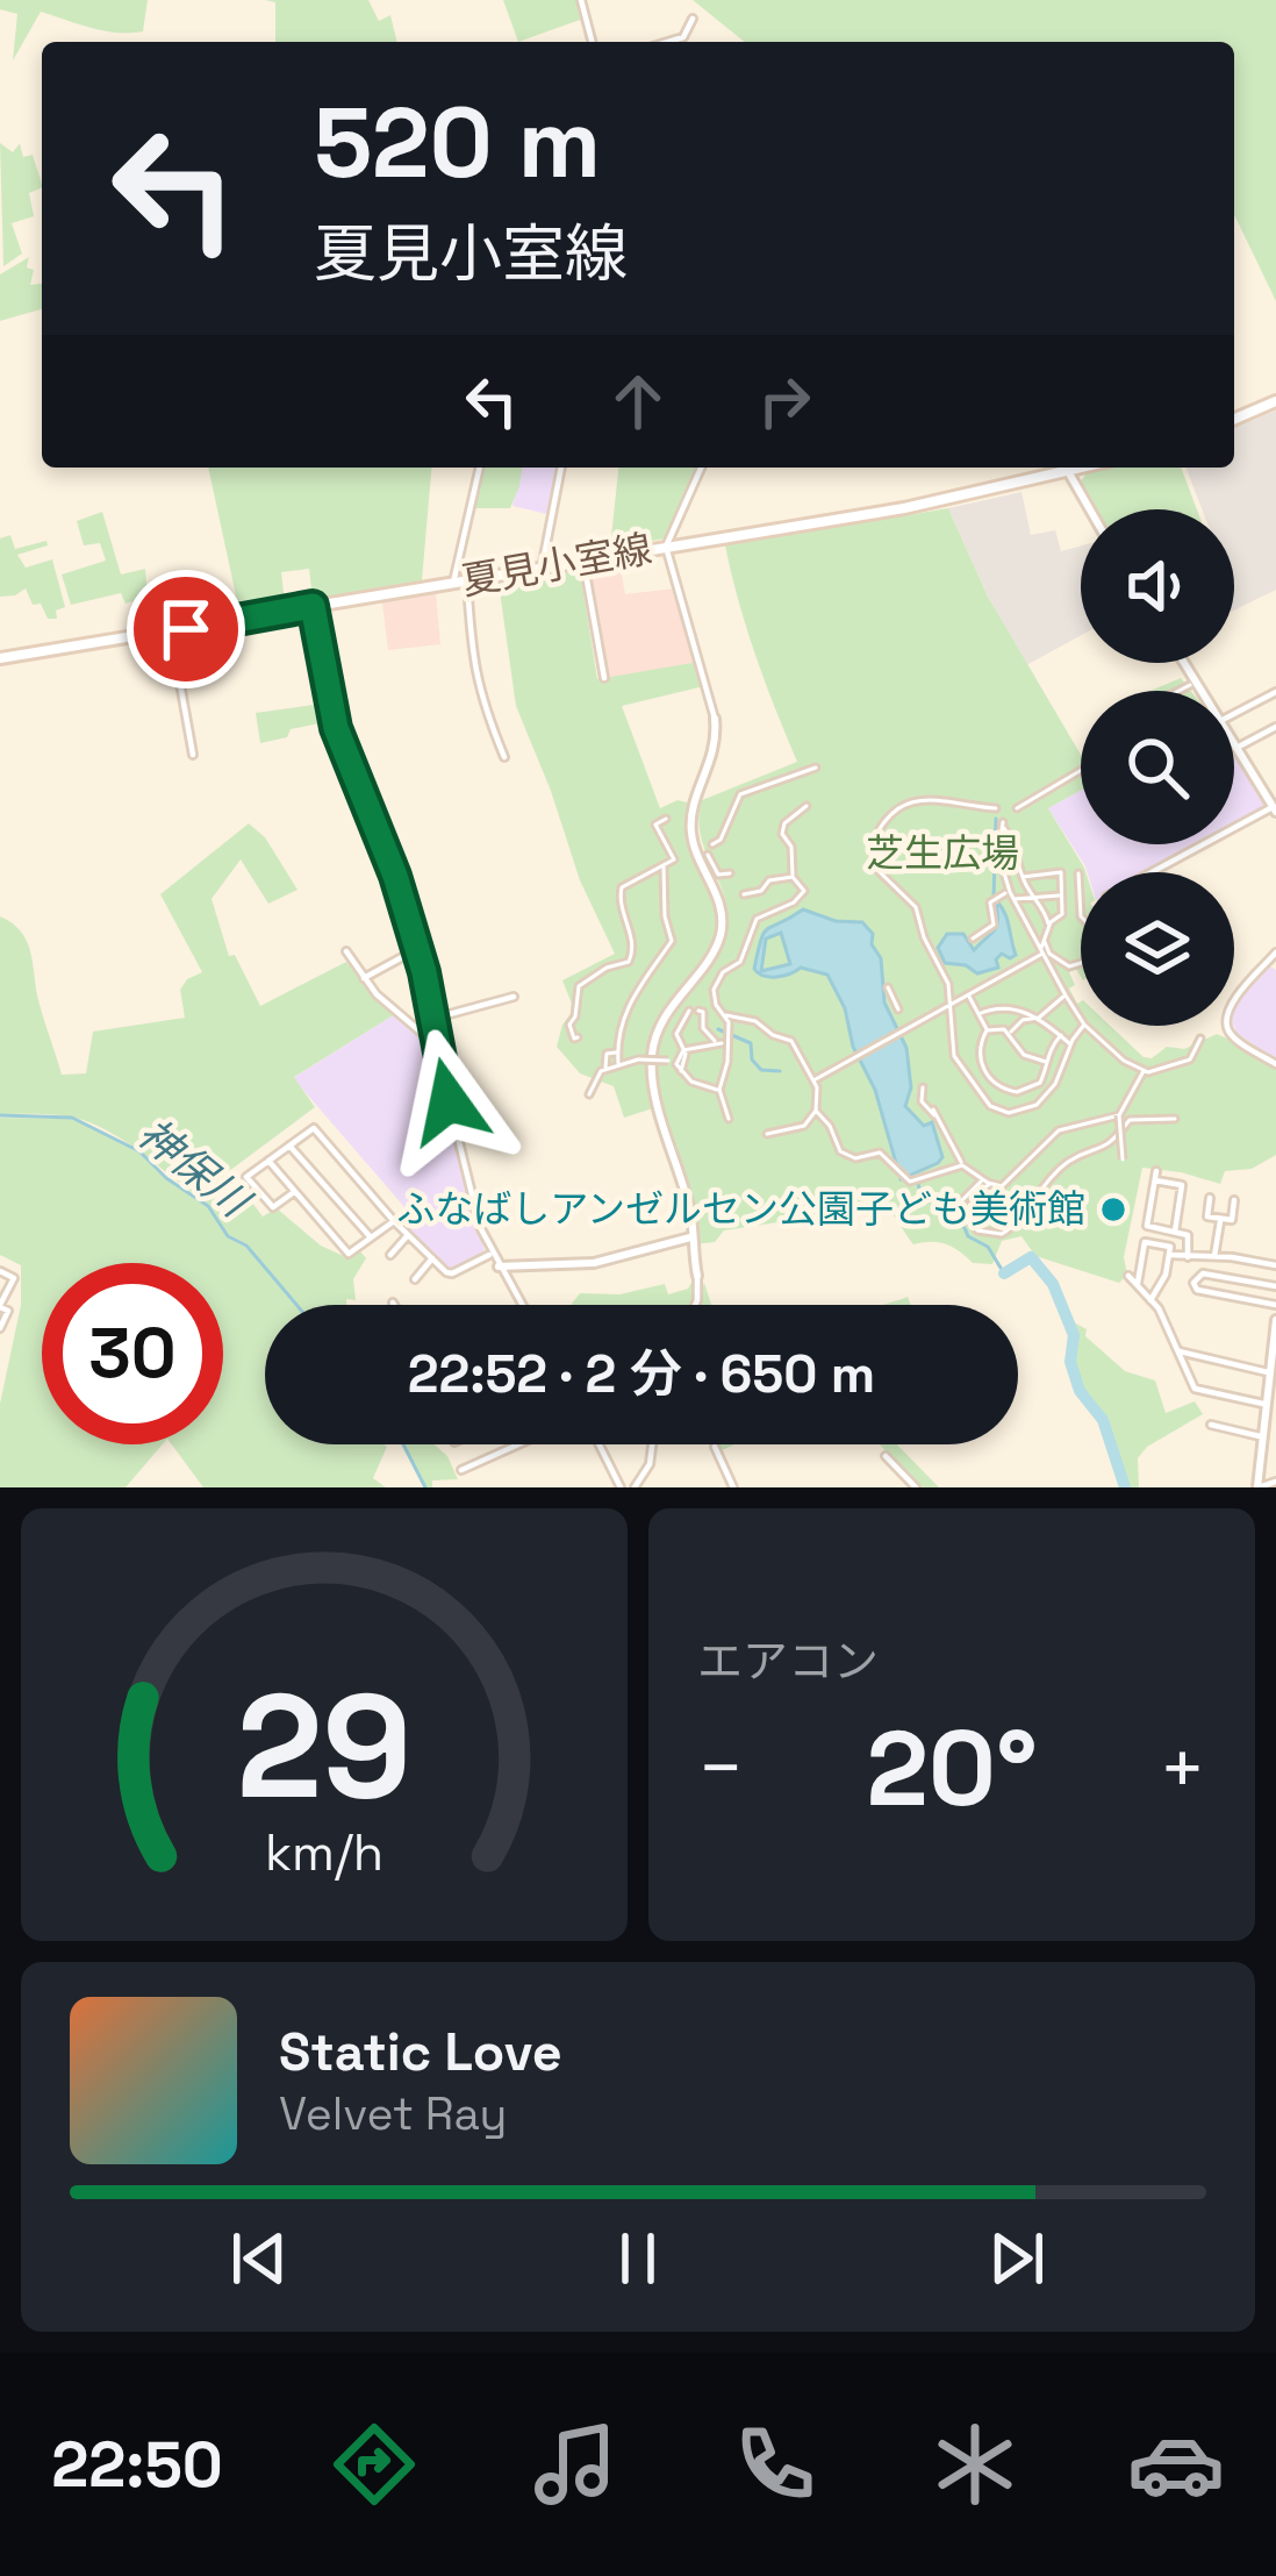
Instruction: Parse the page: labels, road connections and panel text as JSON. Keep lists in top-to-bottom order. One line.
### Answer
{"streets":{"main road":["夏見小室線"]},"water":["神保川"],"parks":["芝生広場"],"places":["ふなばしアンゼルセン公園子ども美術館"],"page":{"turn":["520 m","夏見小室線"],"limit":"30","trip":"22:52 · 2 分 · 650 m","tile":"エアコン","heat":["−","20°","+"],"song":["Static Love","Velvet Ray"],"tabs":"22:50","gauge":["29","km/h"]}}
